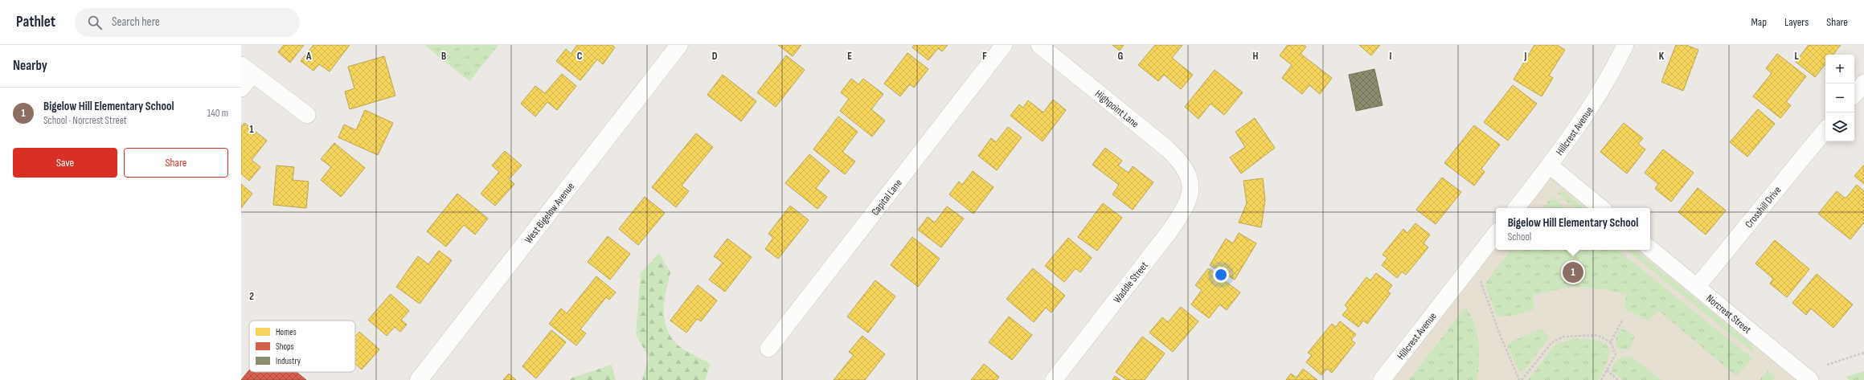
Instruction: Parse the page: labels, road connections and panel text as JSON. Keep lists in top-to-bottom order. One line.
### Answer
{"streets":{"main road":["West Bigelow Avenue"],"street":["Highpoint Lane","Hillcrest Avenue","Capital Lane","Crosshill Drive","Waddle Street","Norcrest Street"]},"crossings":[["Highpoint Lane","Waddle Street"],["Crosshill Drive","Norcrest Street"]],"legend":["Homes","Shops","Industry"],"page":{"header":"Pathlet","search":"Search here","nav":["Map","Layers","Share"],"heading":"Nearby","map_buttons":["+","−"],"list":[{"mark":"1","name":"Bigelow Hill Elementary School","note":"School · Norcrest Street","value":"140 m"}],"buttons":["Save","Share"],"popup":["Bigelow Hill Elementary School","School"],"pins":"1"},"grid":{"columns":["A","B","C","D","E","F","G","H","I","J","K","L"],"rows":["1","2"]}}
